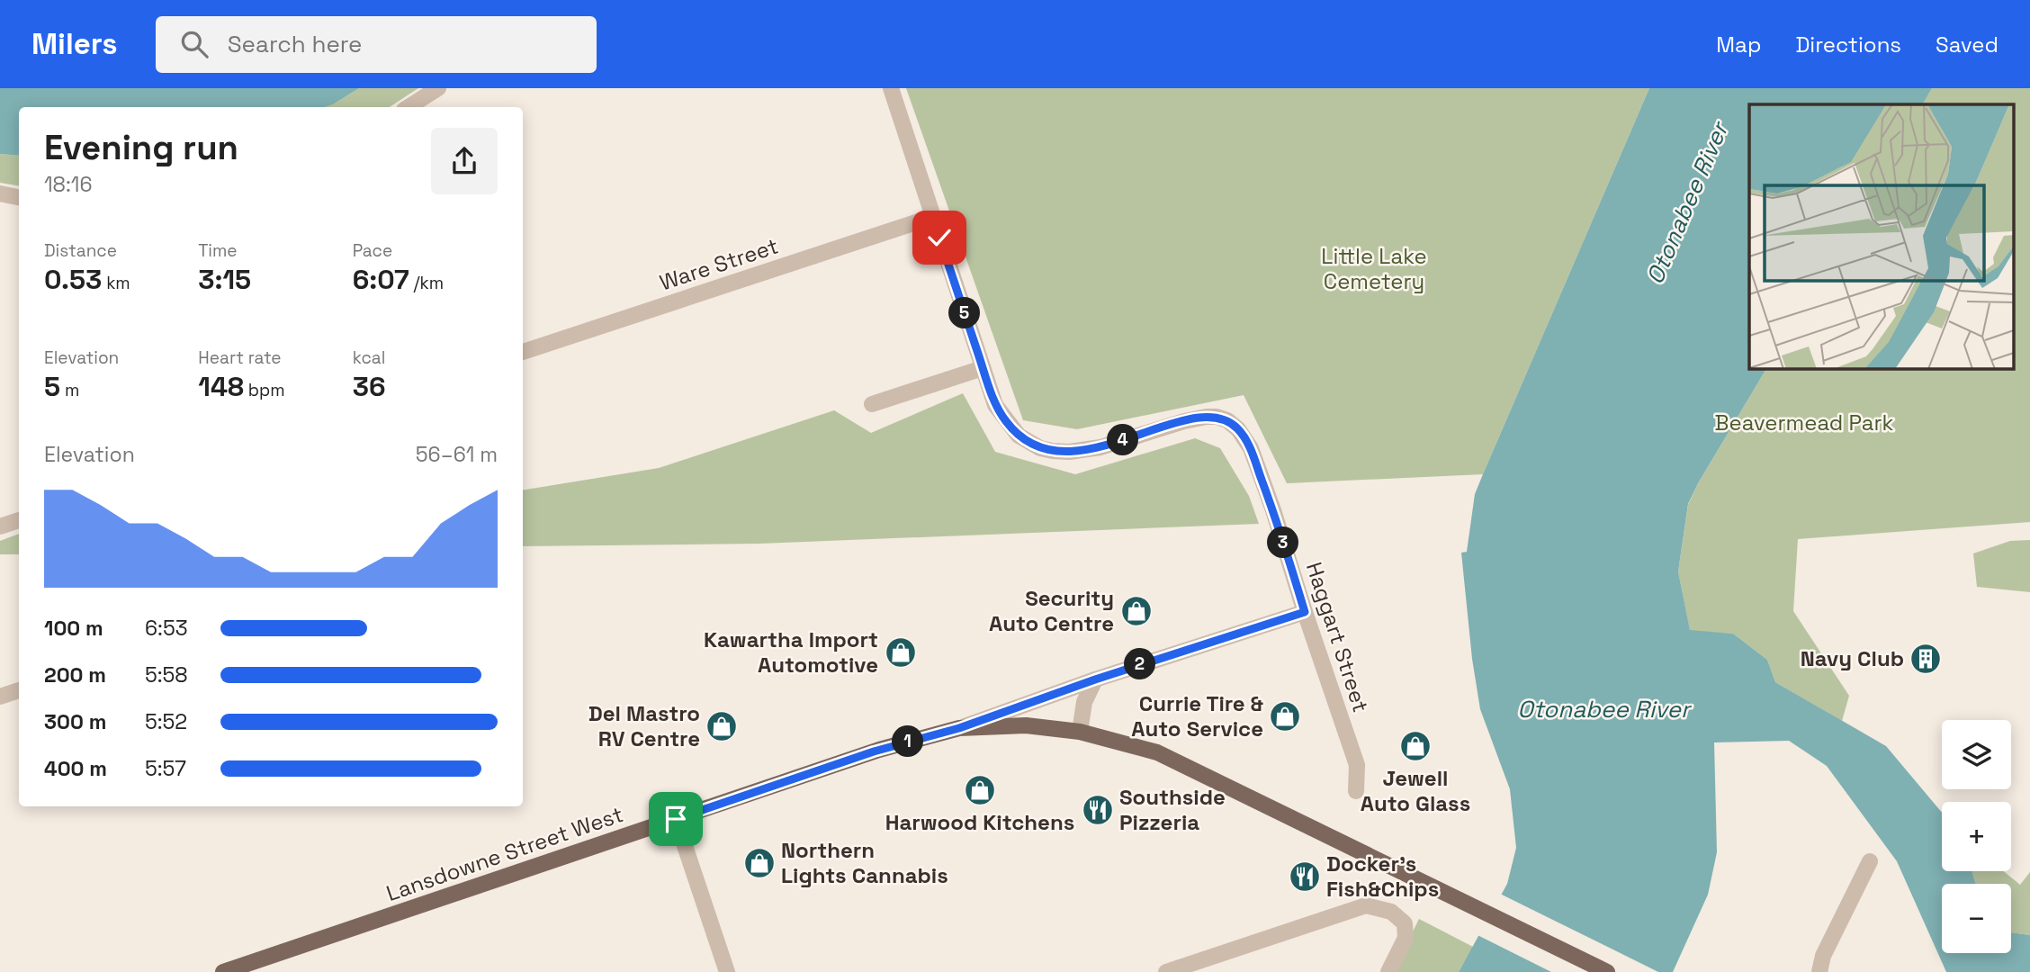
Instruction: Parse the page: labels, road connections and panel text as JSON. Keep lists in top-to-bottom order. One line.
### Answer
{"streets":{"main road":["Lansdowne Street West"],"street":["Ware Street","Haggart Street"]},"crossings":[["Ware Street","Haggart Street"]],"water":["Otonabee River"],"parks":["Little Lake Cemetery","Beavermead Park"],"places":{"shop":["Security Auto Centre","Kawartha Import Automotive","Currie Tire & Auto Service","Del Mastro RV Centre","Jewell Auto Glass","Harwood Kitchens","Northern Lights Cannabis"],"building":["Navy Club"],"restaurant":["Southside Pizzeria","Docker's Fish&Chips"]},"page":{"header":"Milers","search":"Search here","nav":["Map","Directions","Saved"],"heading":["Evening run","18:16"],"stats":[["Distance","0.53 km"],["Time","3:15"],["Pace","6:07 /km"],["Elevation","5 m"],["Heart rate","148 bpm"],["kcal","36"]],"pins":["5","4","3","2","1"],"chart":["Elevation","56–61 m"],"list":[{"name":"100 m","note":"6:53"},{"name":"200 m","note":"5:58"},{"name":"300 m","note":"5:52"},{"name":"400 m","note":"5:57"}],"map_buttons":["+","−"]}}
